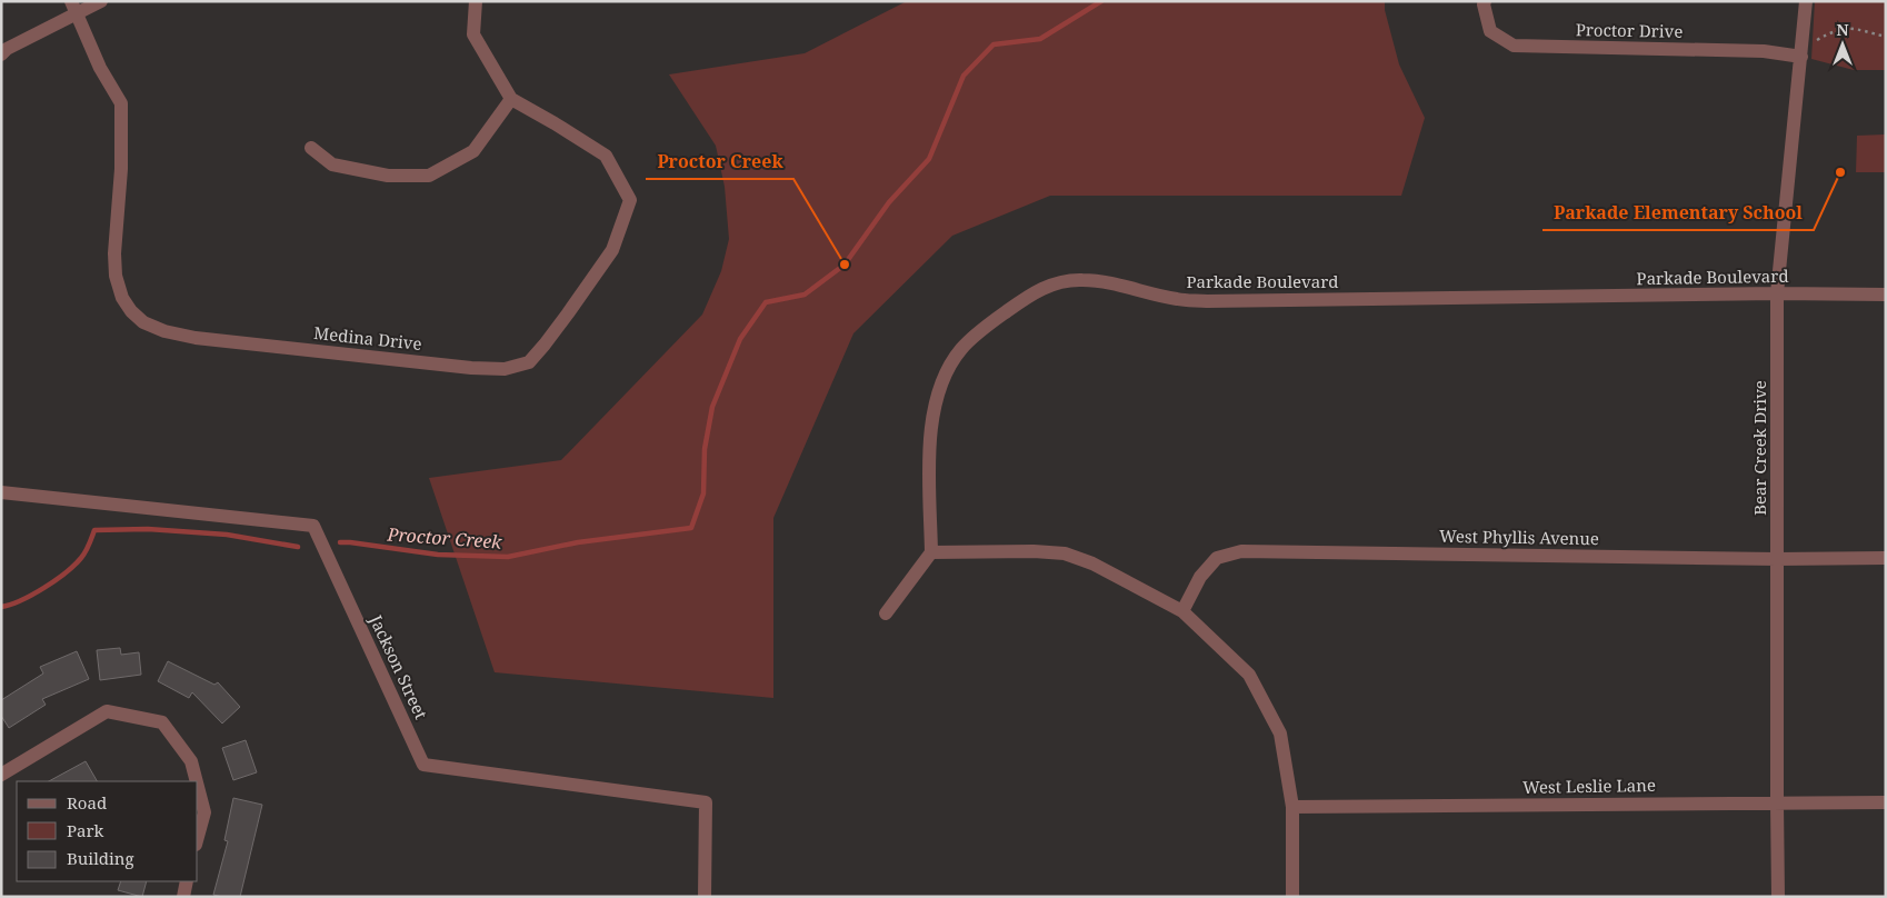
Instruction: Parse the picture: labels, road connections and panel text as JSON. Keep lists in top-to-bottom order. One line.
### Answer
{"streets":{"street":["Proctor Drive","Parkade Boulevard","Medina Drive","Bear Creek Drive","West Phyllis Avenue","Jackson Street","West Leslie Lane"]},"crossings":[["Proctor Drive","Bear Creek Drive"],["Parkade Boulevard","Bear Creek Drive"],["Bear Creek Drive","West Phyllis Avenue"],["Bear Creek Drive","West Leslie Lane"]],"water":["Proctor Creek"],"places":["Parkade Elementary School","Proctor Creek"],"legend":["Road","Park","Building"],"north":"top"}
